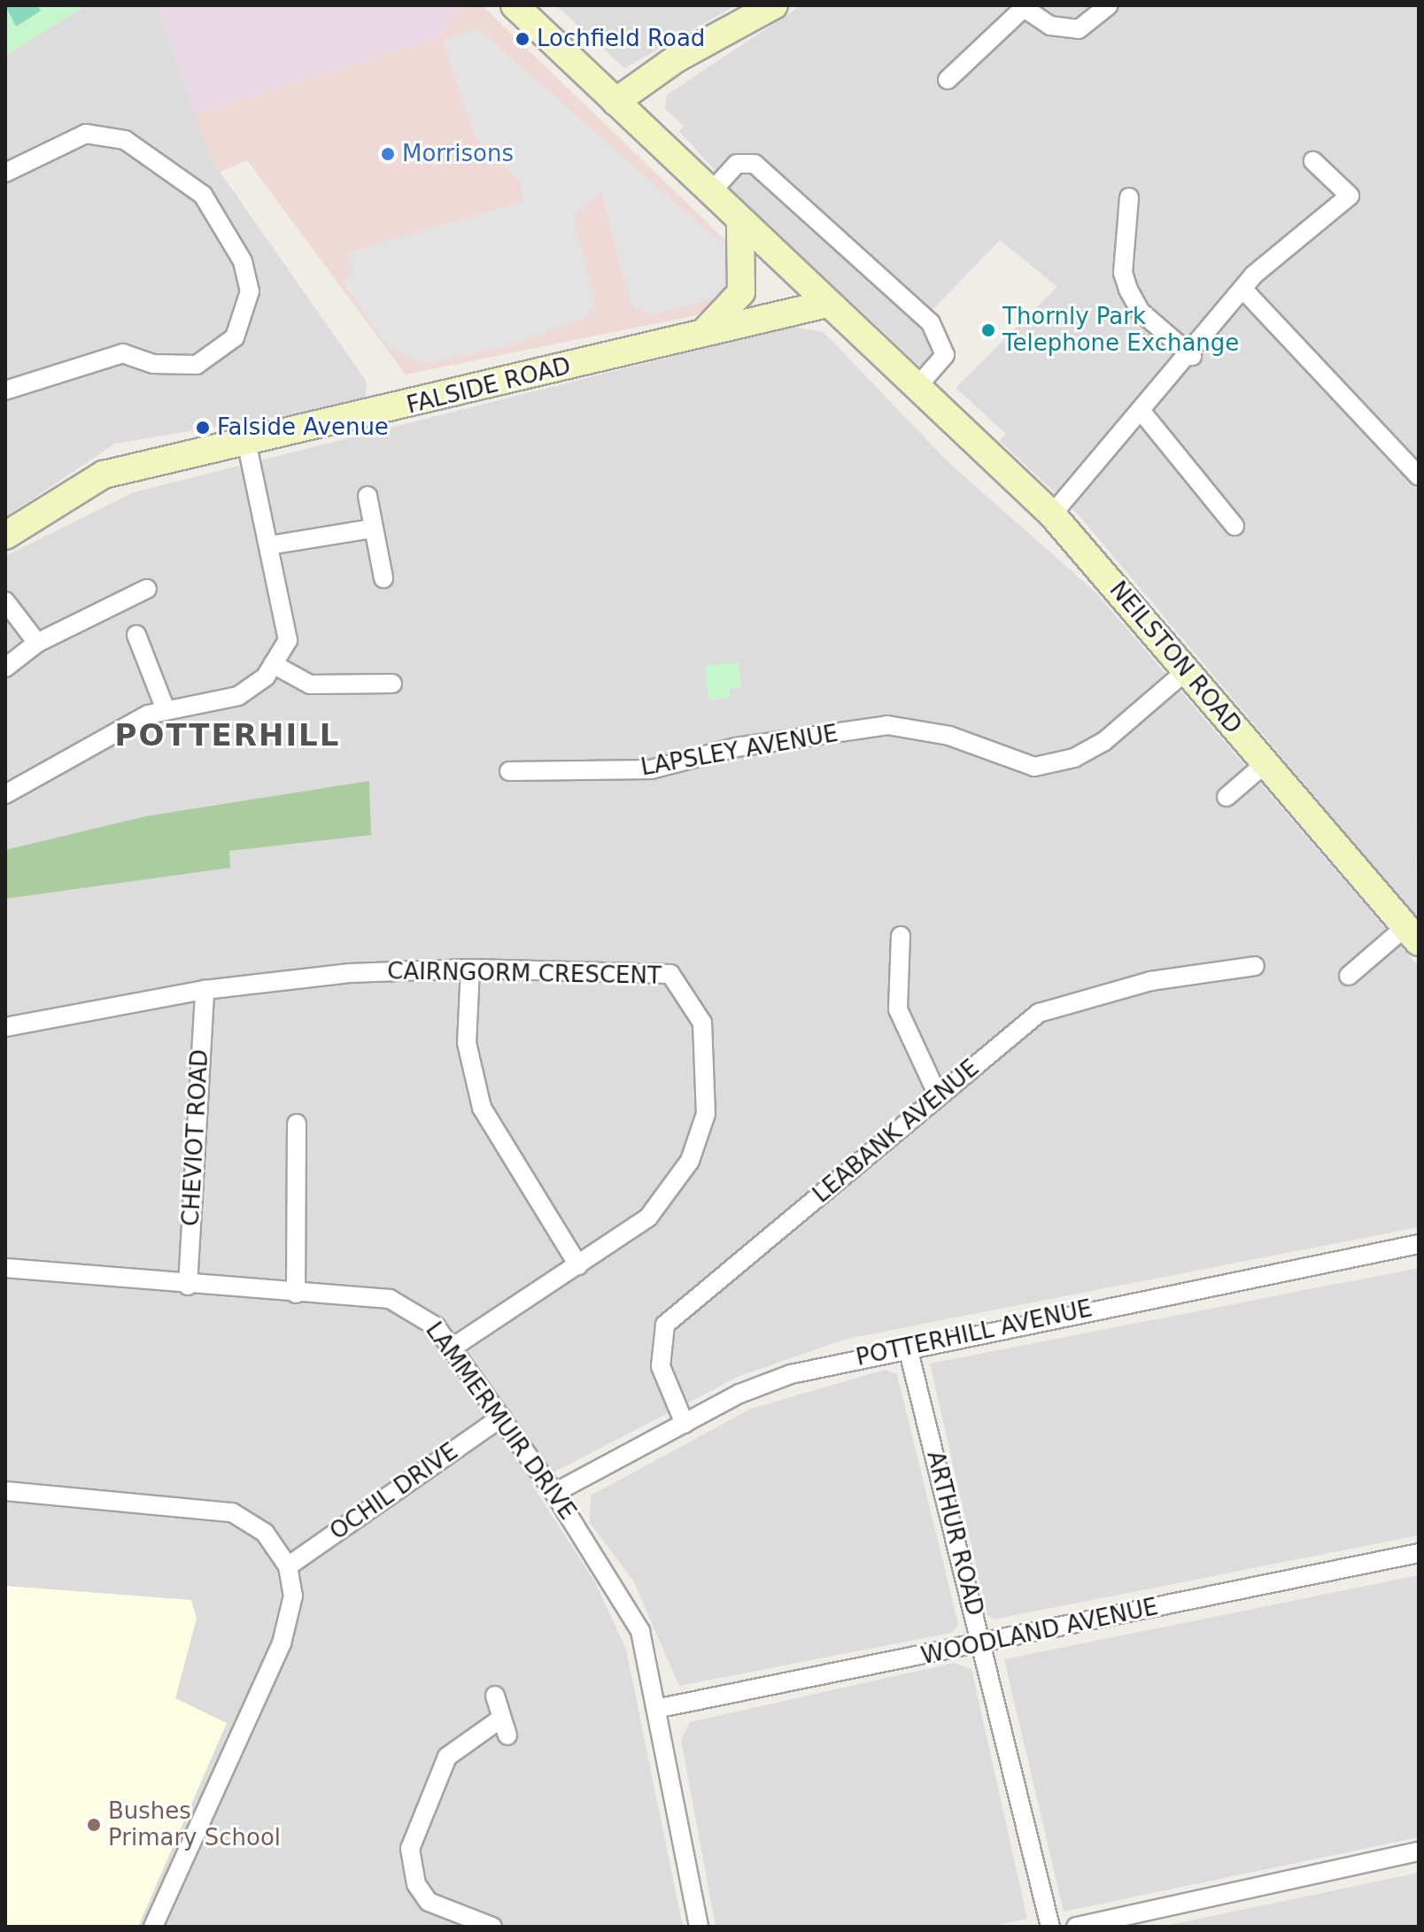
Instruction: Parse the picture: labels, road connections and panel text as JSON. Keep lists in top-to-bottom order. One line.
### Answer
{"streets":{"main road":["FALSIDE ROAD","NEILSTON ROAD"],"street":["LAPSLEY AVENUE","CAIRNGORM CRESCENT","LEABANK AVENUE","CHEVIOT ROAD","POTTERHILL AVENUE","LAMMERMUIR DRIVE","OCHIL DRIVE","ARTHUR ROAD","WOODLAND AVENUE"]},"crossings":[["FALSIDE ROAD","NEILSTON ROAD"],["NEILSTON ROAD","LAPSLEY AVENUE"],["CAIRNGORM CRESCENT","CHEVIOT ROAD"],["CAIRNGORM CRESCENT","LAMMERMUIR DRIVE"],["LEABANK AVENUE","POTTERHILL AVENUE"],["CHEVIOT ROAD","LAMMERMUIR DRIVE"],["POTTERHILL AVENUE","LAMMERMUIR DRIVE"],["POTTERHILL AVENUE","ARTHUR ROAD"],["LAMMERMUIR DRIVE","OCHIL DRIVE"],["LAMMERMUIR DRIVE","WOODLAND AVENUE"],["ARTHUR ROAD","WOODLAND AVENUE"]],"districts":["POTTERHILL"],"places":["Lochfield Road","Morrisons","Thornly Park Telephone Exchange","Falside Avenue","Bushes Primary School"]}
